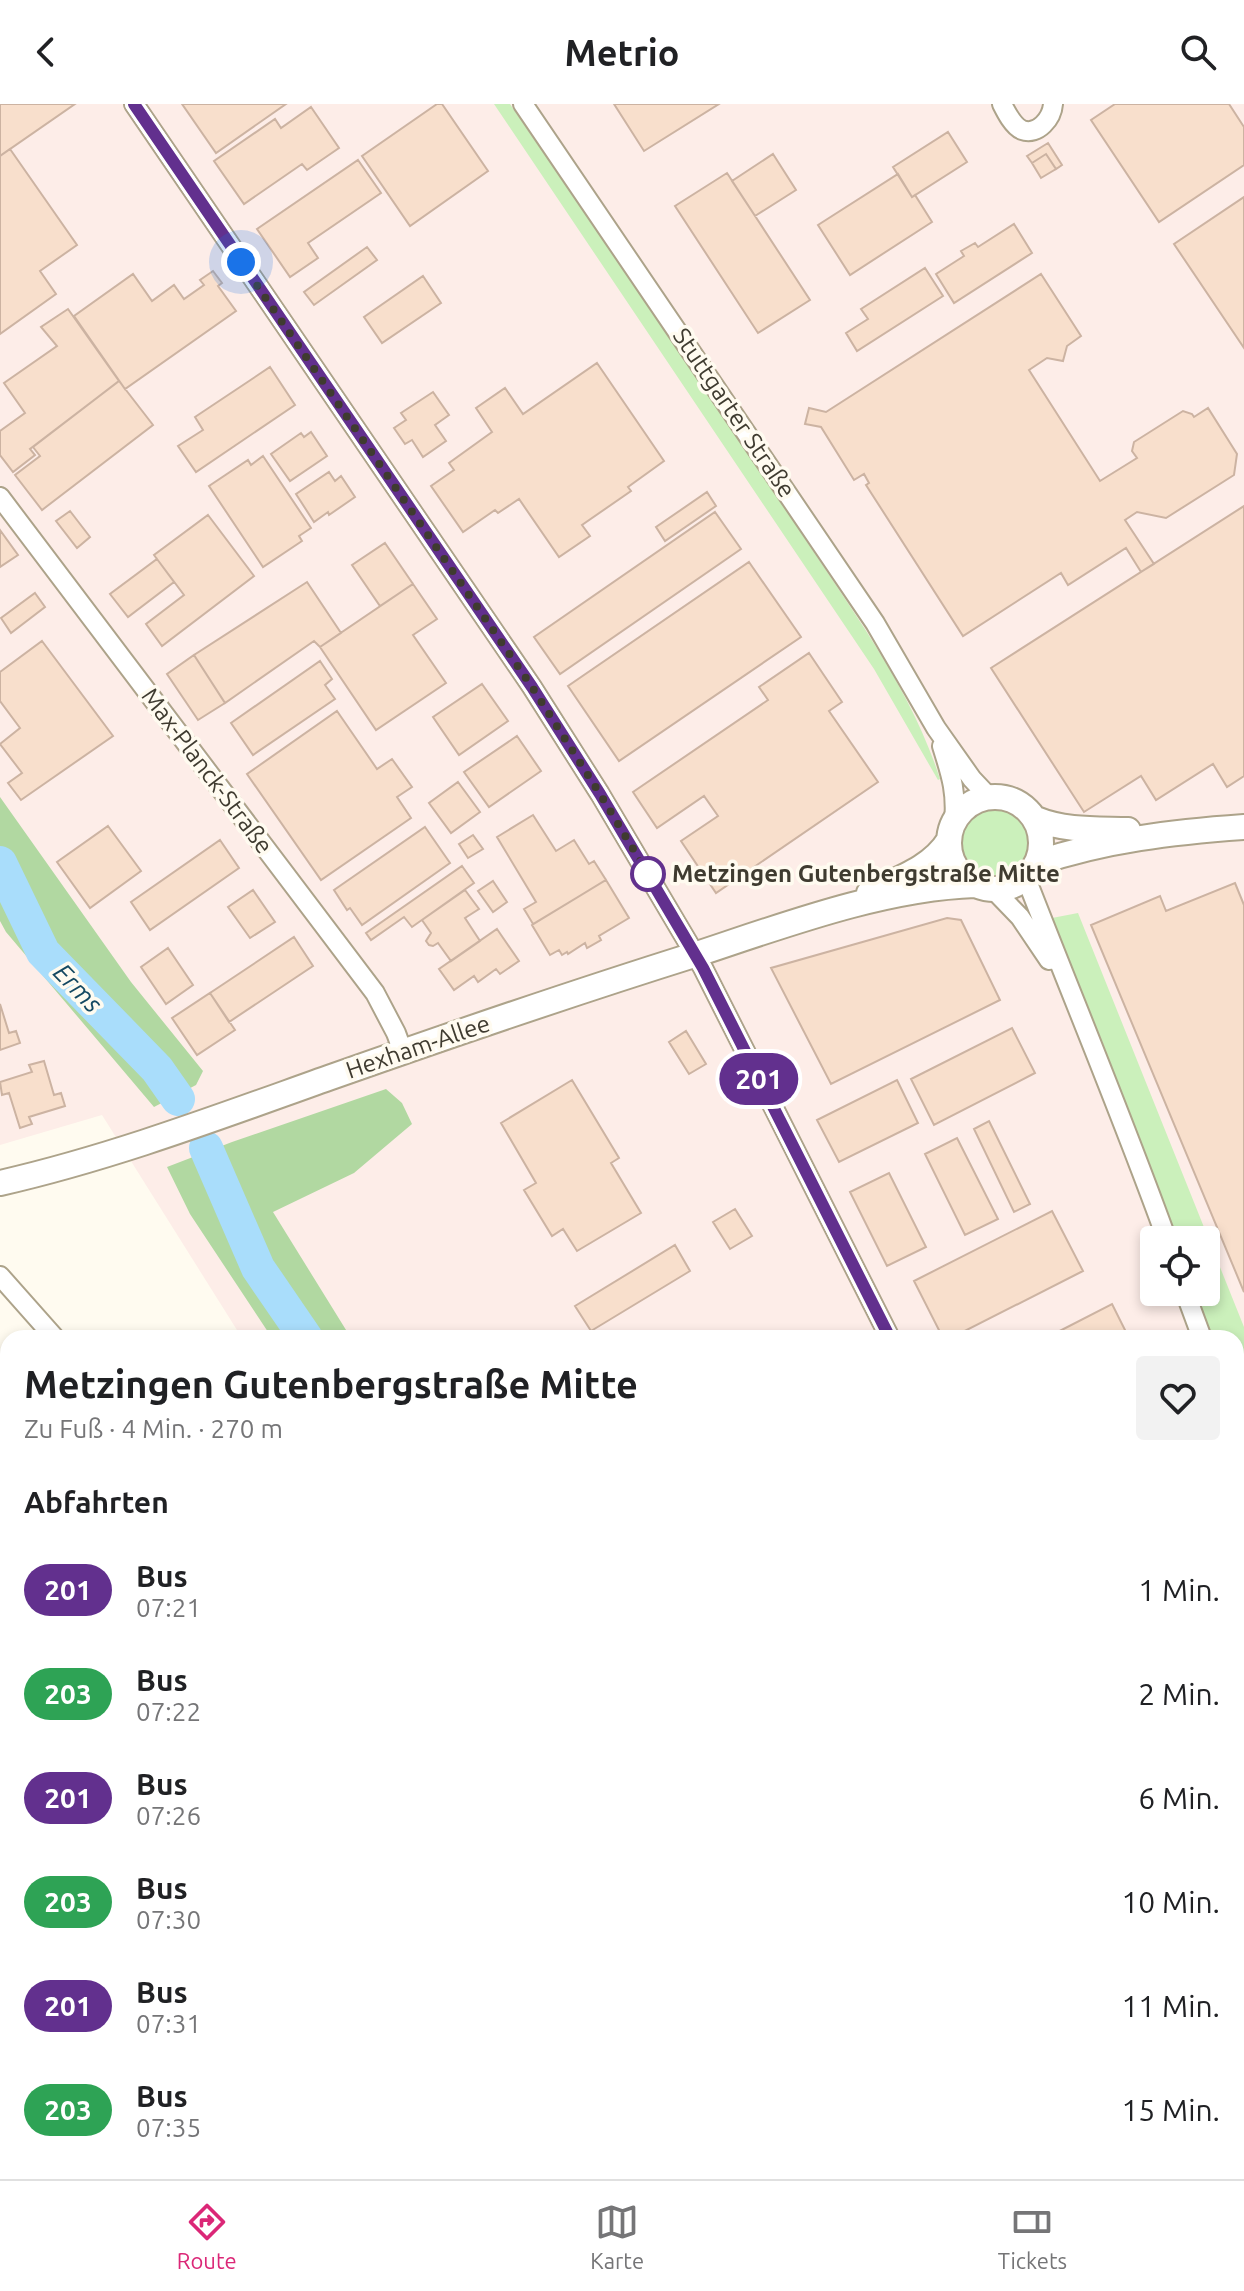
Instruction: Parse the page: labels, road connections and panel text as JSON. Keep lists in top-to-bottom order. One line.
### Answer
{"streets":{"main road":["Hexham-Allee"],"street":["Stuttgarter Straße","Max-Planck-Straße"]},"crossings":[["Stuttgarter Straße","Hexham-Allee"],["Max-Planck-Straße","Hexham-Allee"]],"water":["Erms"],"places":["Metzingen Gutenbergstraße Mitte"],"lines":["bus line 201"],"page":{"header":"Metrio","on_map":"201","heading":[["Metzingen Gutenbergstraße Mitte","Zu Fuß · 4 Min. · 270 m"],"Abfahrten"],"list":[{"mark":"201","name":"Bus","note":"07:21","value":"1 Min."},{"mark":"203","name":"Bus","note":"07:22","value":"2 Min."},{"mark":"201","name":"Bus","note":"07:26","value":"6 Min."},{"mark":"203","name":"Bus","note":"07:30","value":"10 Min."},{"mark":"201","name":"Bus","note":"07:31","value":"11 Min."},{"mark":"203","name":"Bus","note":"07:35","value":"15 Min."}],"tabs":["Route","Karte","Tickets"]}}
